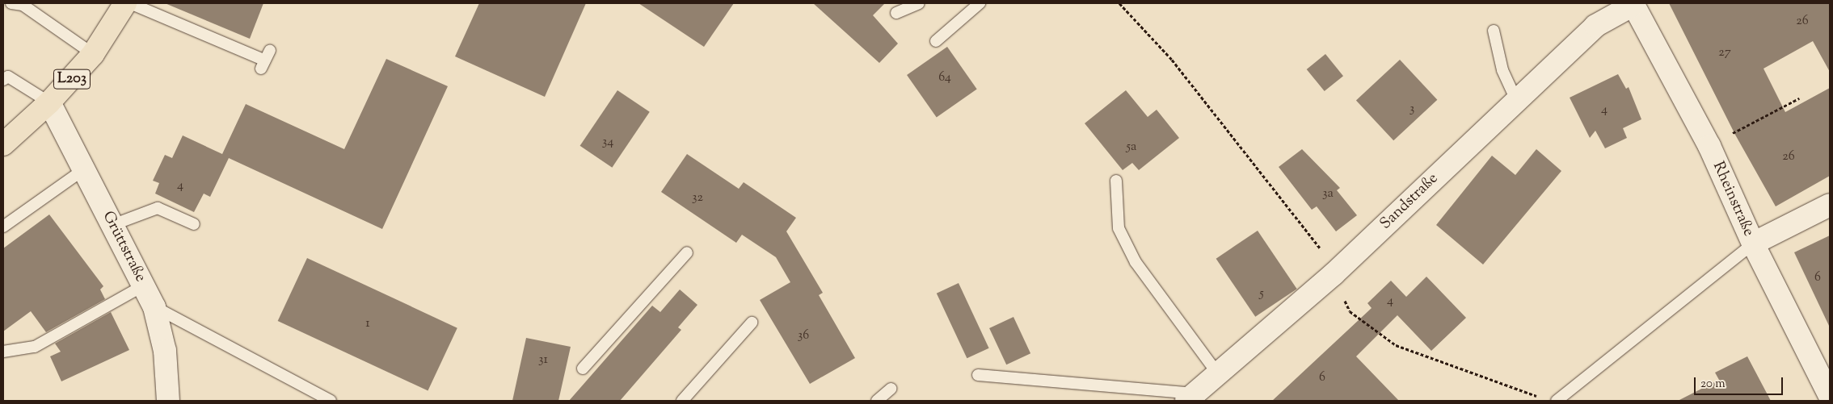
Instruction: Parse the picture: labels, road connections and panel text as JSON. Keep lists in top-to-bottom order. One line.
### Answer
{"streets":{"main road":["L203"],"street":["Rheinstraße","Sandstraße","Grüttstraße"]},"crossings":[["L203","Grüttstraße"],["Rheinstraße","Sandstraße"]],"house_numbers":["26","27","64","3","4","34","5a","26","4","3a","32","6","5","4","1","36","31","6"],"scale_bar":"20 m"}
